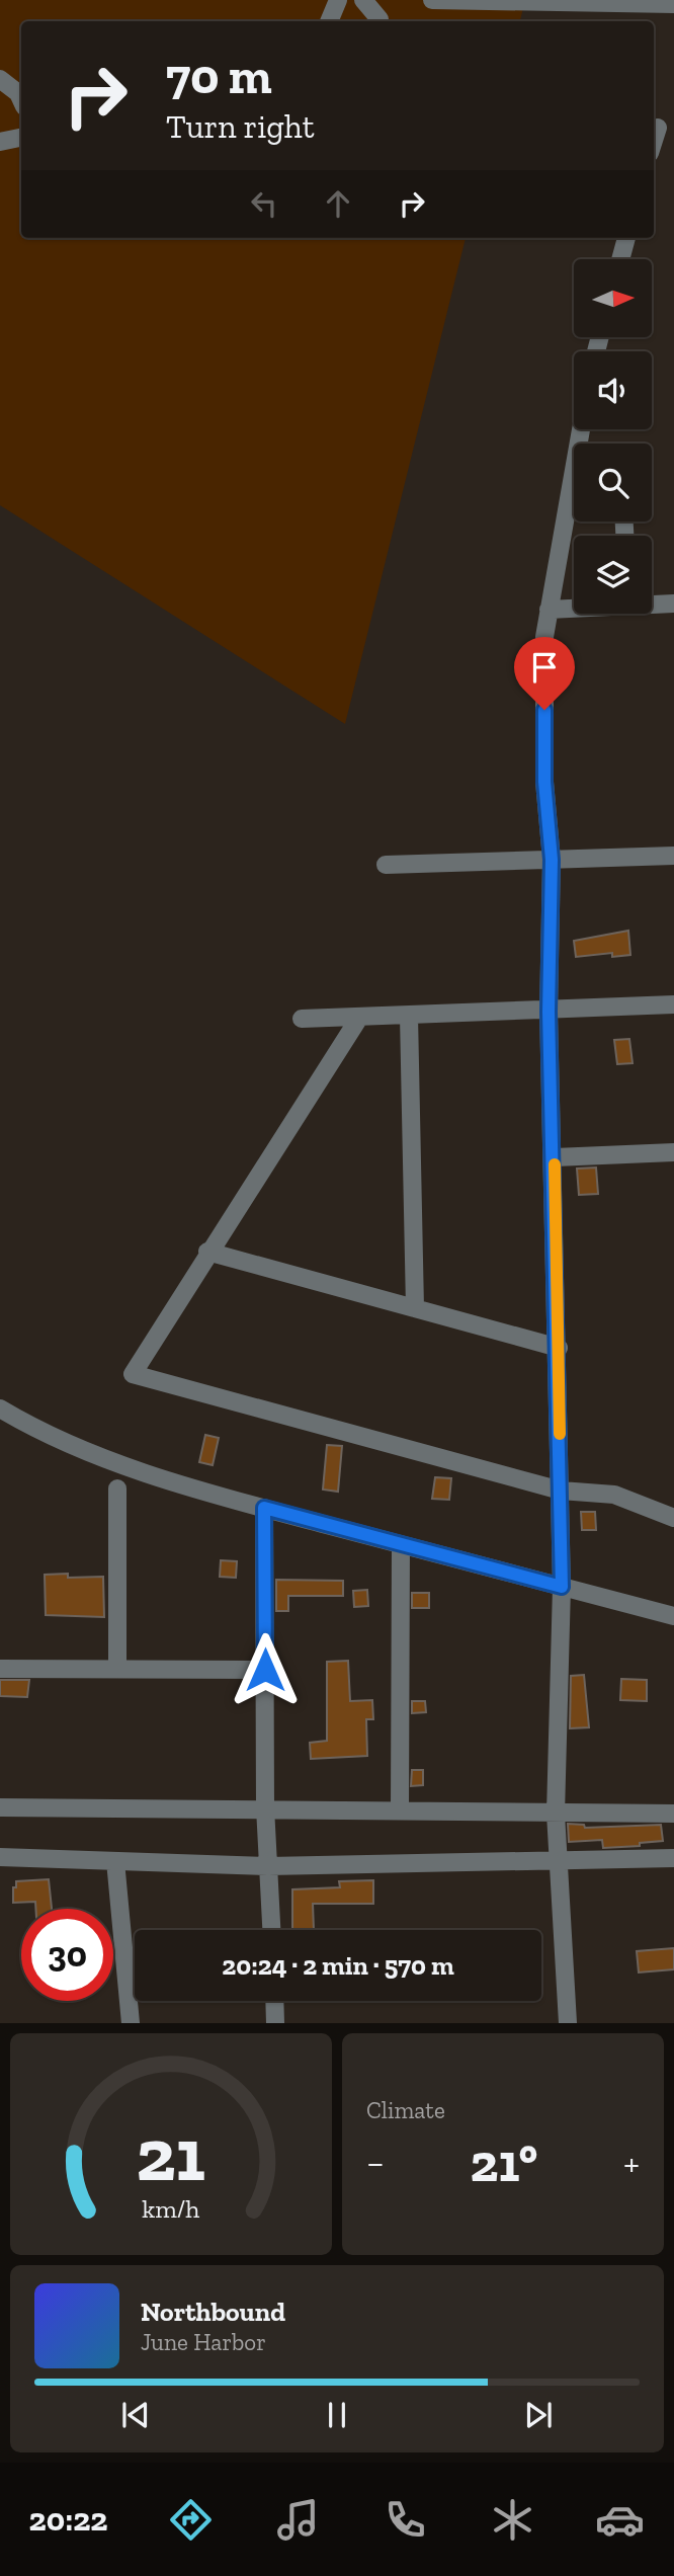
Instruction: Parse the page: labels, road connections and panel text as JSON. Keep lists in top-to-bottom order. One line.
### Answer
{"north":"right","page":{"turn":["70 m","Turn right"],"limit":"30","trip":"20:24 · 2 min · 570 m","tile":"Climate","heat":["−","21°","+"],"song":["Northbound","June Harbor"],"tabs":"20:22","gauge":["21","km/h"]}}
